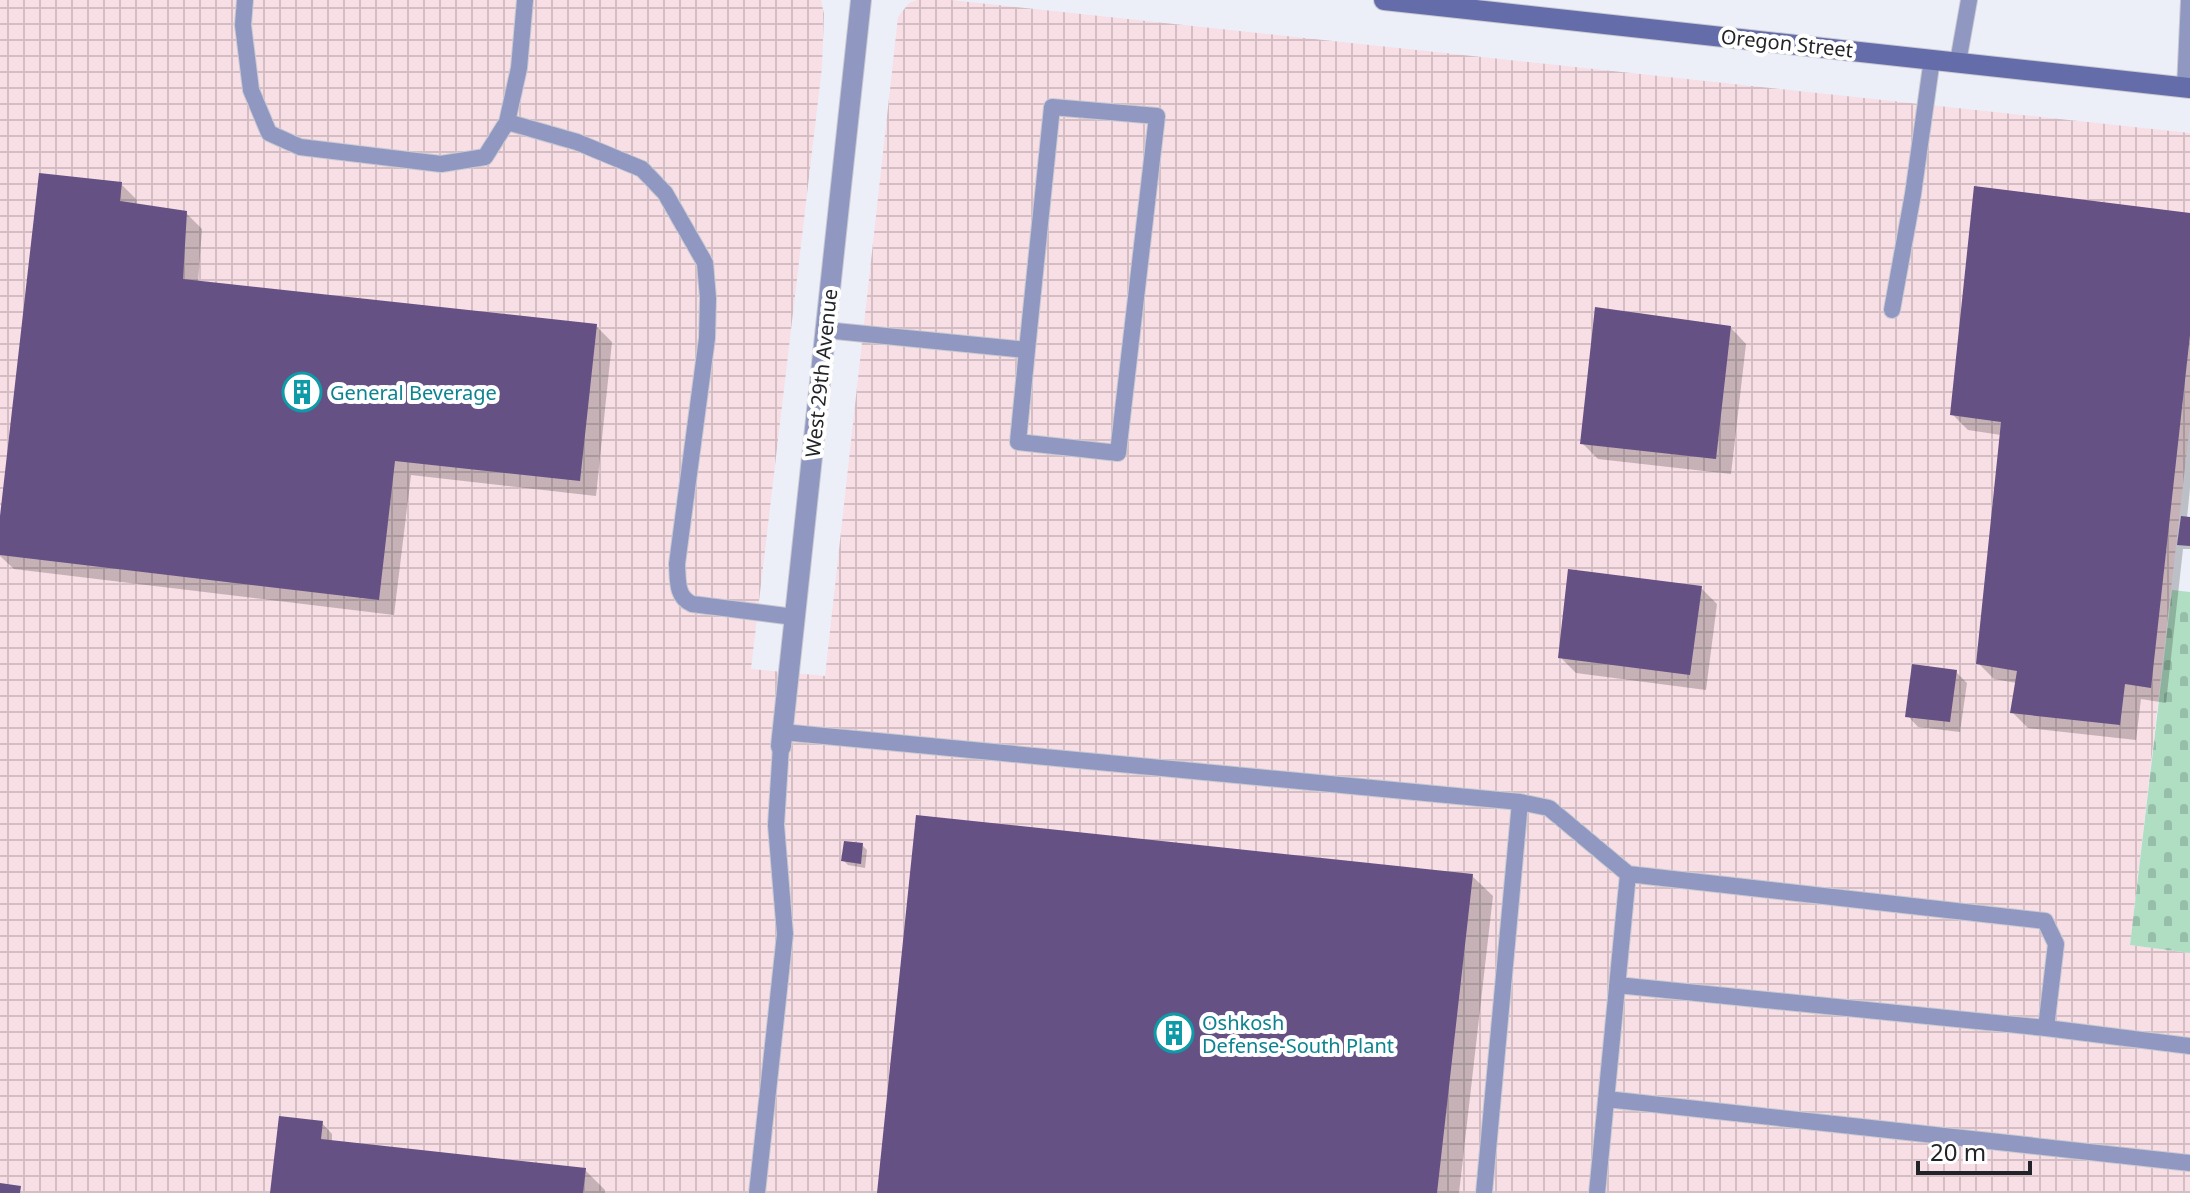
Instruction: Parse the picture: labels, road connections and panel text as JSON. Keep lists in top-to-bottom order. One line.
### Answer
{"streets":{"street":["Oregon Street","West 29th Avenue"]},"places":{"building":["General Beverage","Oshkosh Defense-South Plant"]},"scale_bar":"20 m"}
